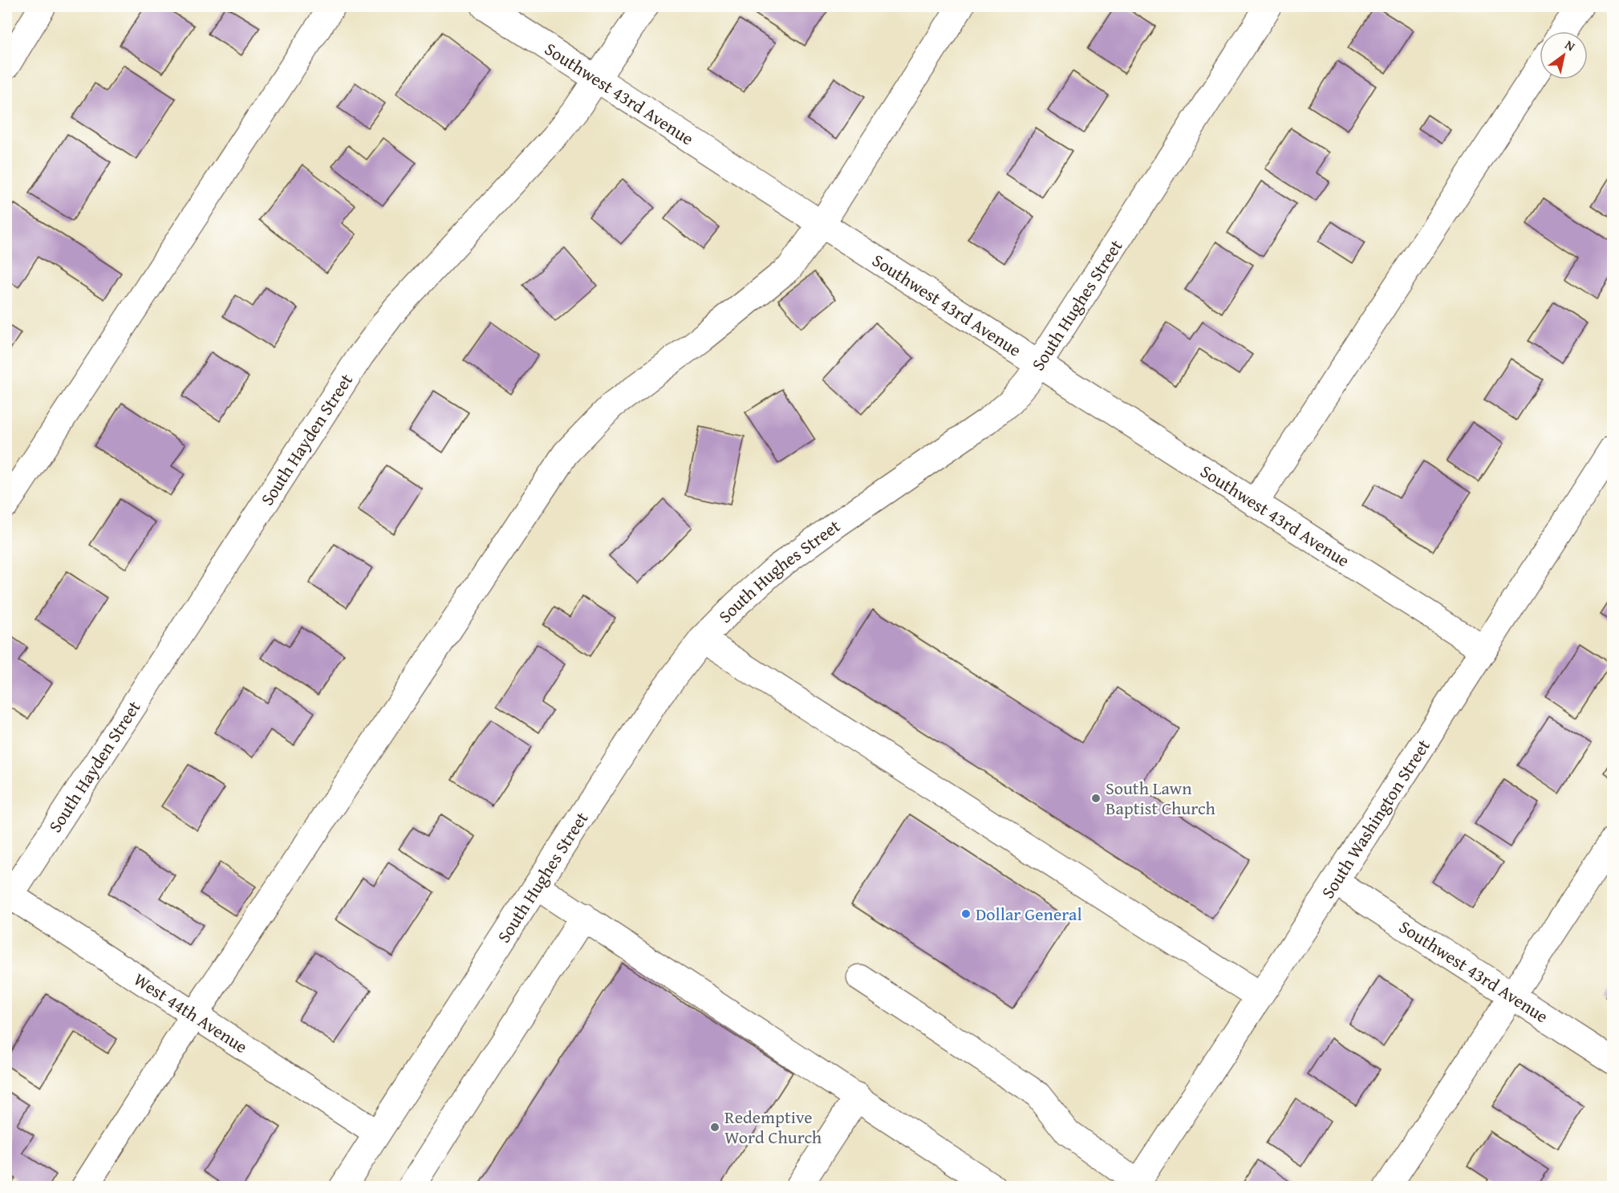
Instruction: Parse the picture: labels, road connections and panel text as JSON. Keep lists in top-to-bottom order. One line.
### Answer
{"streets":{"street":["Southwest 43rd Avenue","South Hughes Street","South Hayden Street","South Washington Street","West 44th Avenue"]},"crossings":[["Southwest 43rd Avenue","South Hughes Street"],["Southwest 43rd Avenue","South Hayden Street"],["Southwest 43rd Avenue","South Washington Street"],["South Hughes Street","West 44th Avenue"],["South Hayden Street","West 44th Avenue"]],"places":["South Lawn Baptist Church","Dollar General","Redemptive Word Church"],"north":"top right"}
